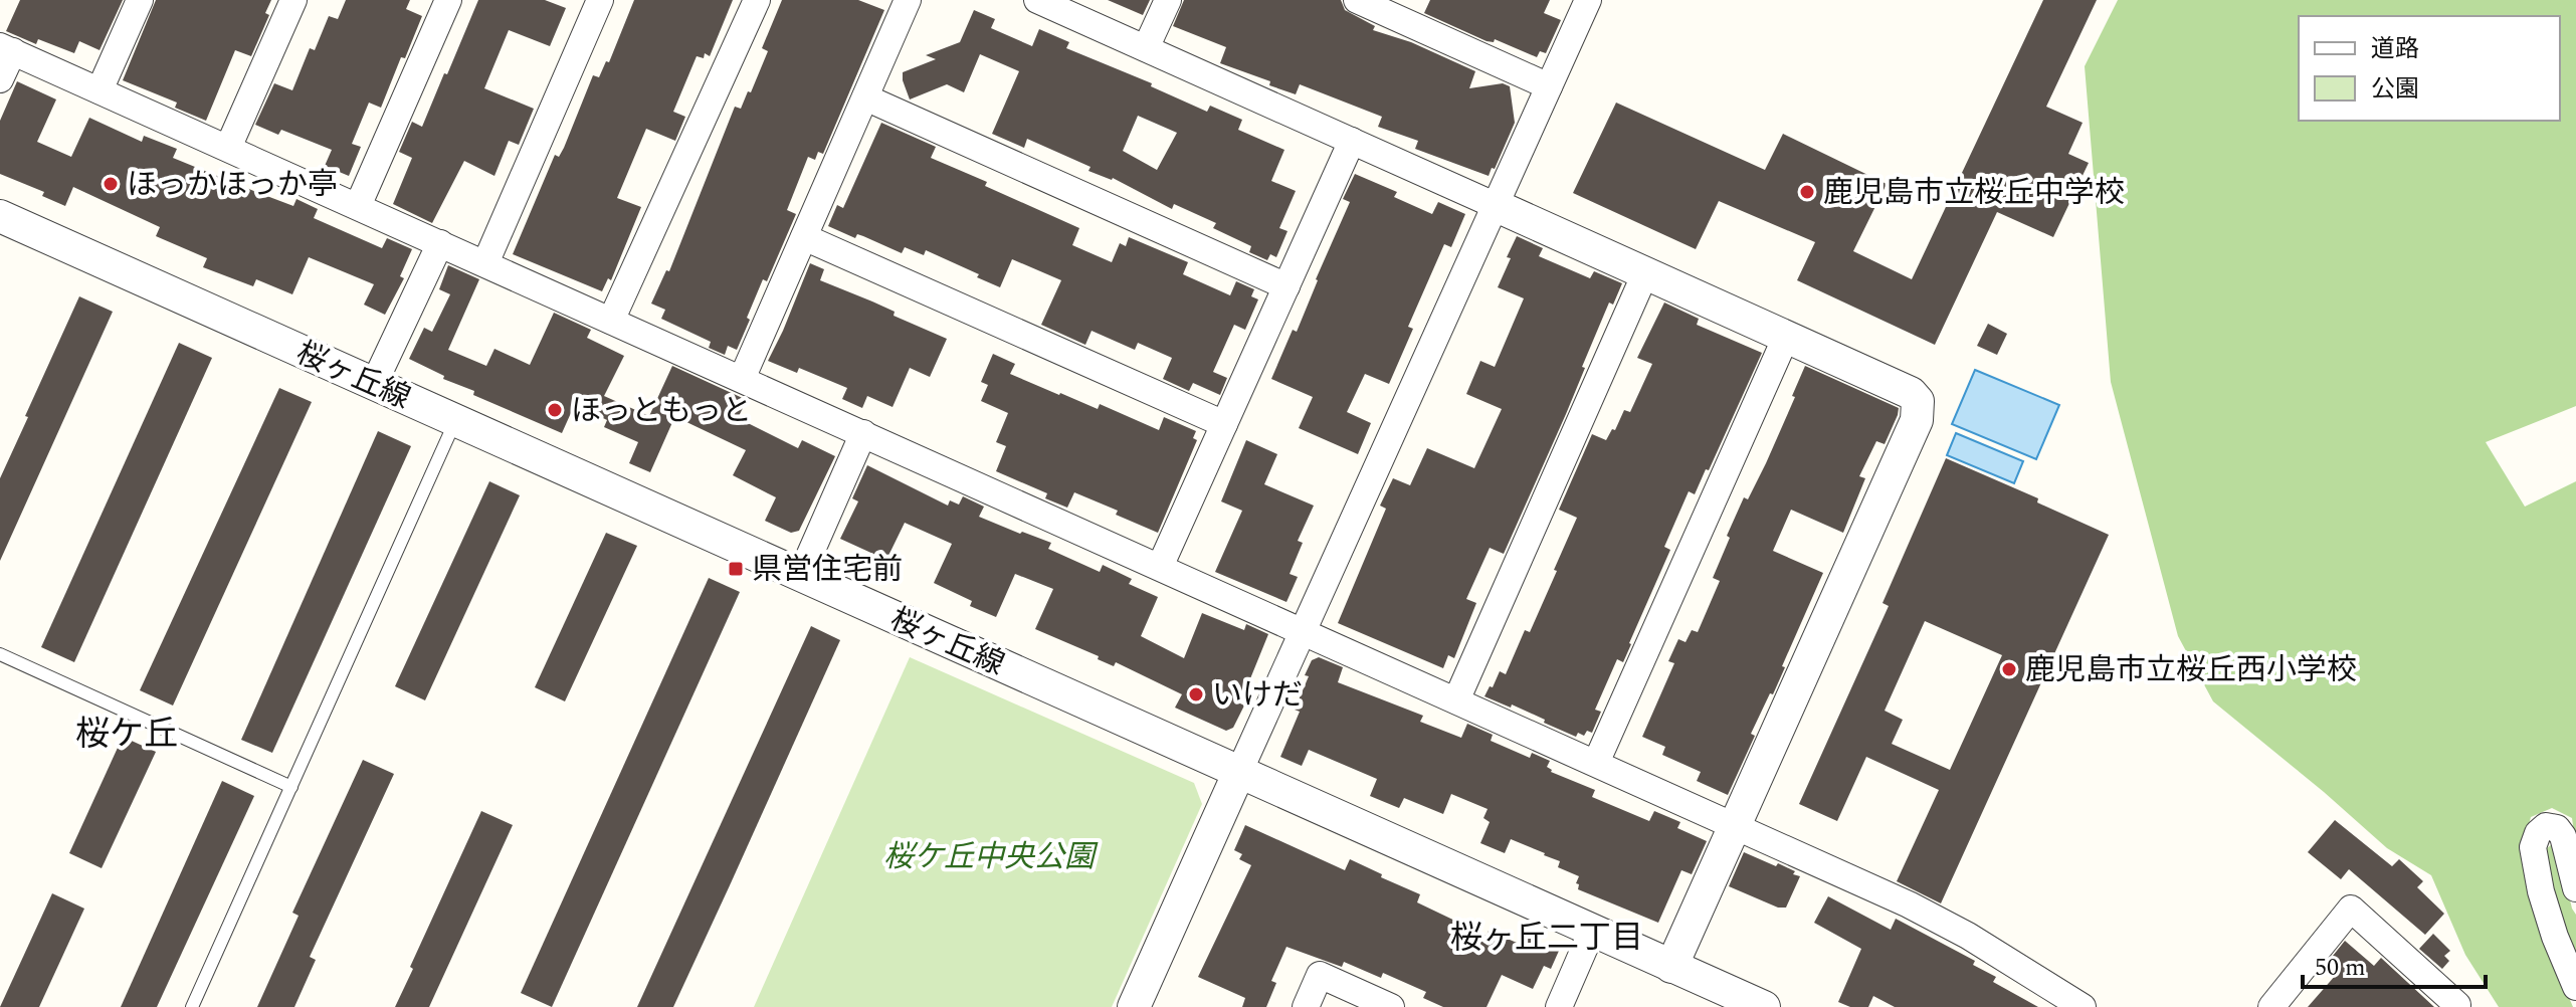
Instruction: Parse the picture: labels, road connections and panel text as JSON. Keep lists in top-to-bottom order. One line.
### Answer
{"streets":{"street":["桜ヶ丘線"]},"districts":["桜ケ丘","桜ヶ丘二丁目"],"parks":["桜ケ丘中央公園"],"places":{"other":["ほっかほっか亭","鹿児島市立桜丘中学校","ほっともっと","鹿児島市立桜丘西小学校","いけだ"],"transit":["県営住宅前"]},"legend":["道路","公園"],"scale_bar":"50 m"}
